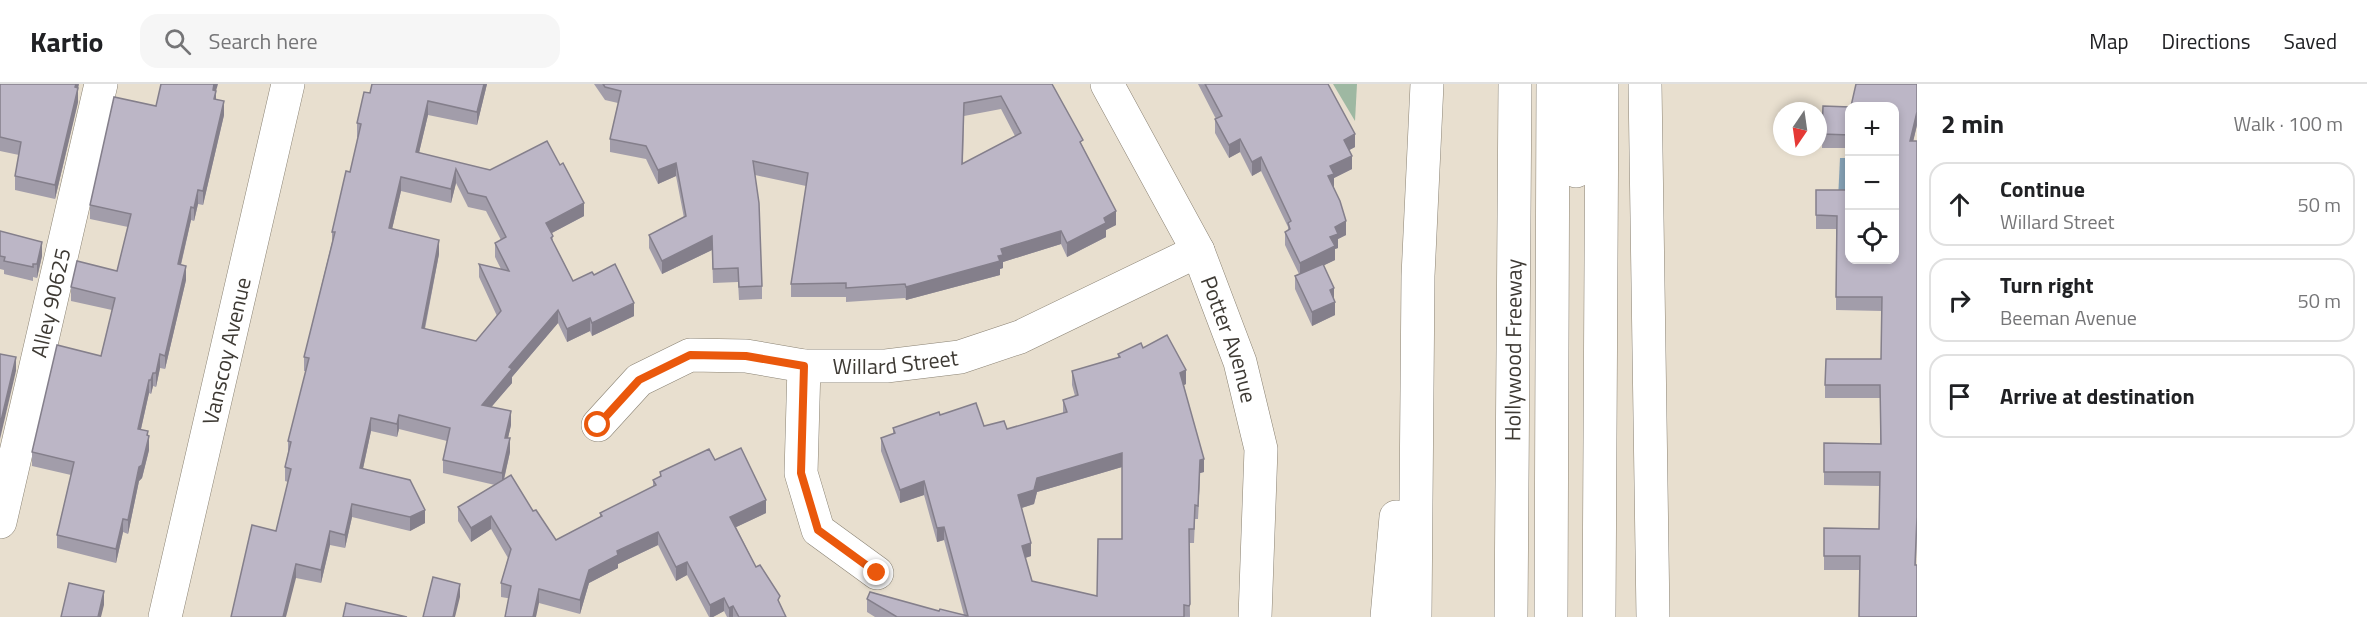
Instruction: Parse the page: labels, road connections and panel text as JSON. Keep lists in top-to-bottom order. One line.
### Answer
{"streets":{"main road":["Alley 90625","Potter Avenue","Vanscoy Avenue","Hollywood Freeway","Willard Street"]},"crossings":[["Potter Avenue","Willard Street"]],"north":"bottom","page":{"header":"Kartio","search":"Search here","nav":["Map","Directions","Saved"],"heading":["2 min","Walk · 100 m"],"map_buttons":["+","−"],"list":[["Continue","Willard Street","50 m"],["Turn right","Beeman Avenue","50 m"],"Arrive at destination"]}}
